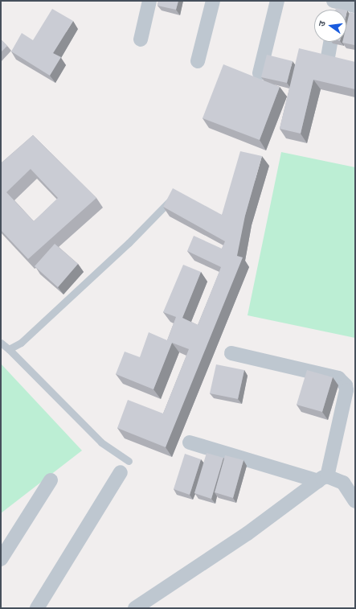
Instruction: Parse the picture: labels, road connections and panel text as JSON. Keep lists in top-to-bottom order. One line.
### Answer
{"north":"left"}
